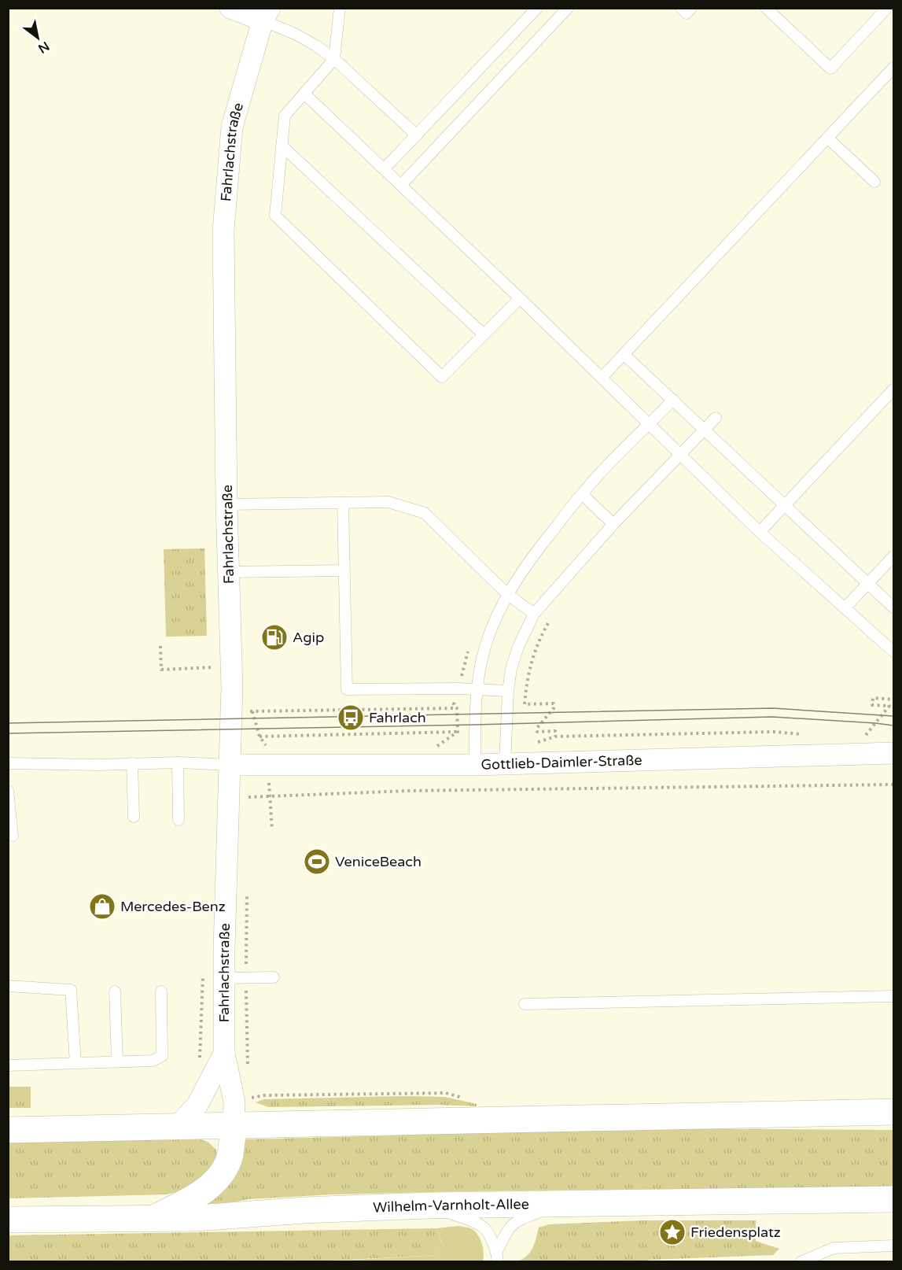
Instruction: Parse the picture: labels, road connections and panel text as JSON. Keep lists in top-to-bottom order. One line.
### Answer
{"streets":{"main road":["Wilhelm-Varnholt-Allee"],"street":["Fahrlachstraße","Gottlieb-Daimler-Straße"]},"crossings":[["Fahrlachstraße","Gottlieb-Daimler-Straße"]],"places":{"fuel station":["Agip"],"bus stop":["Fahrlach"],"sports":["VeniceBeach"],"shop":["Mercedes-Benz"],"place":["Friedensplatz"]},"north":"bottom right"}
